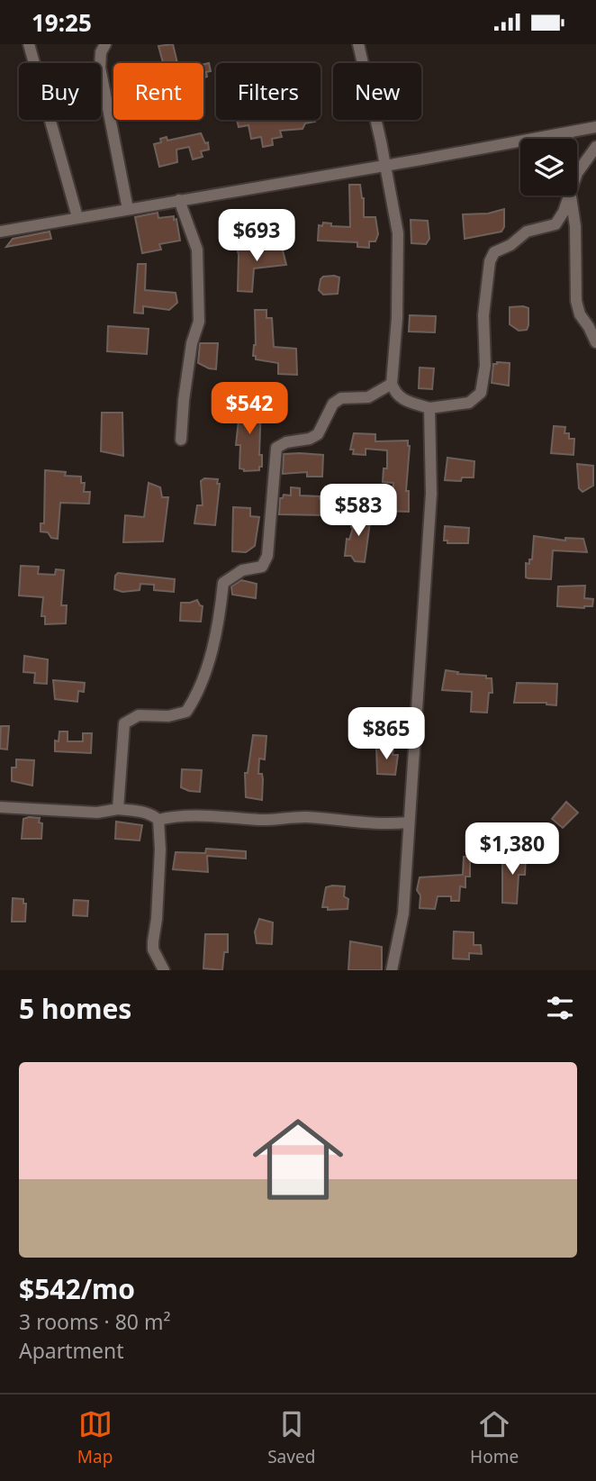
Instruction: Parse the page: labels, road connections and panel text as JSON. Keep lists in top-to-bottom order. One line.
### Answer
{"page":{"status":"19:25","chip":["Buy","Rent","Filters","New"],"price":["$693","$542","$583","$865","$1,380"],"heading":"5 homes","list":[{"name":"$542/mo","note":"3 rooms · 80 m² · Apartment"}],"tabs":["Map","Saved","Home"]}}
